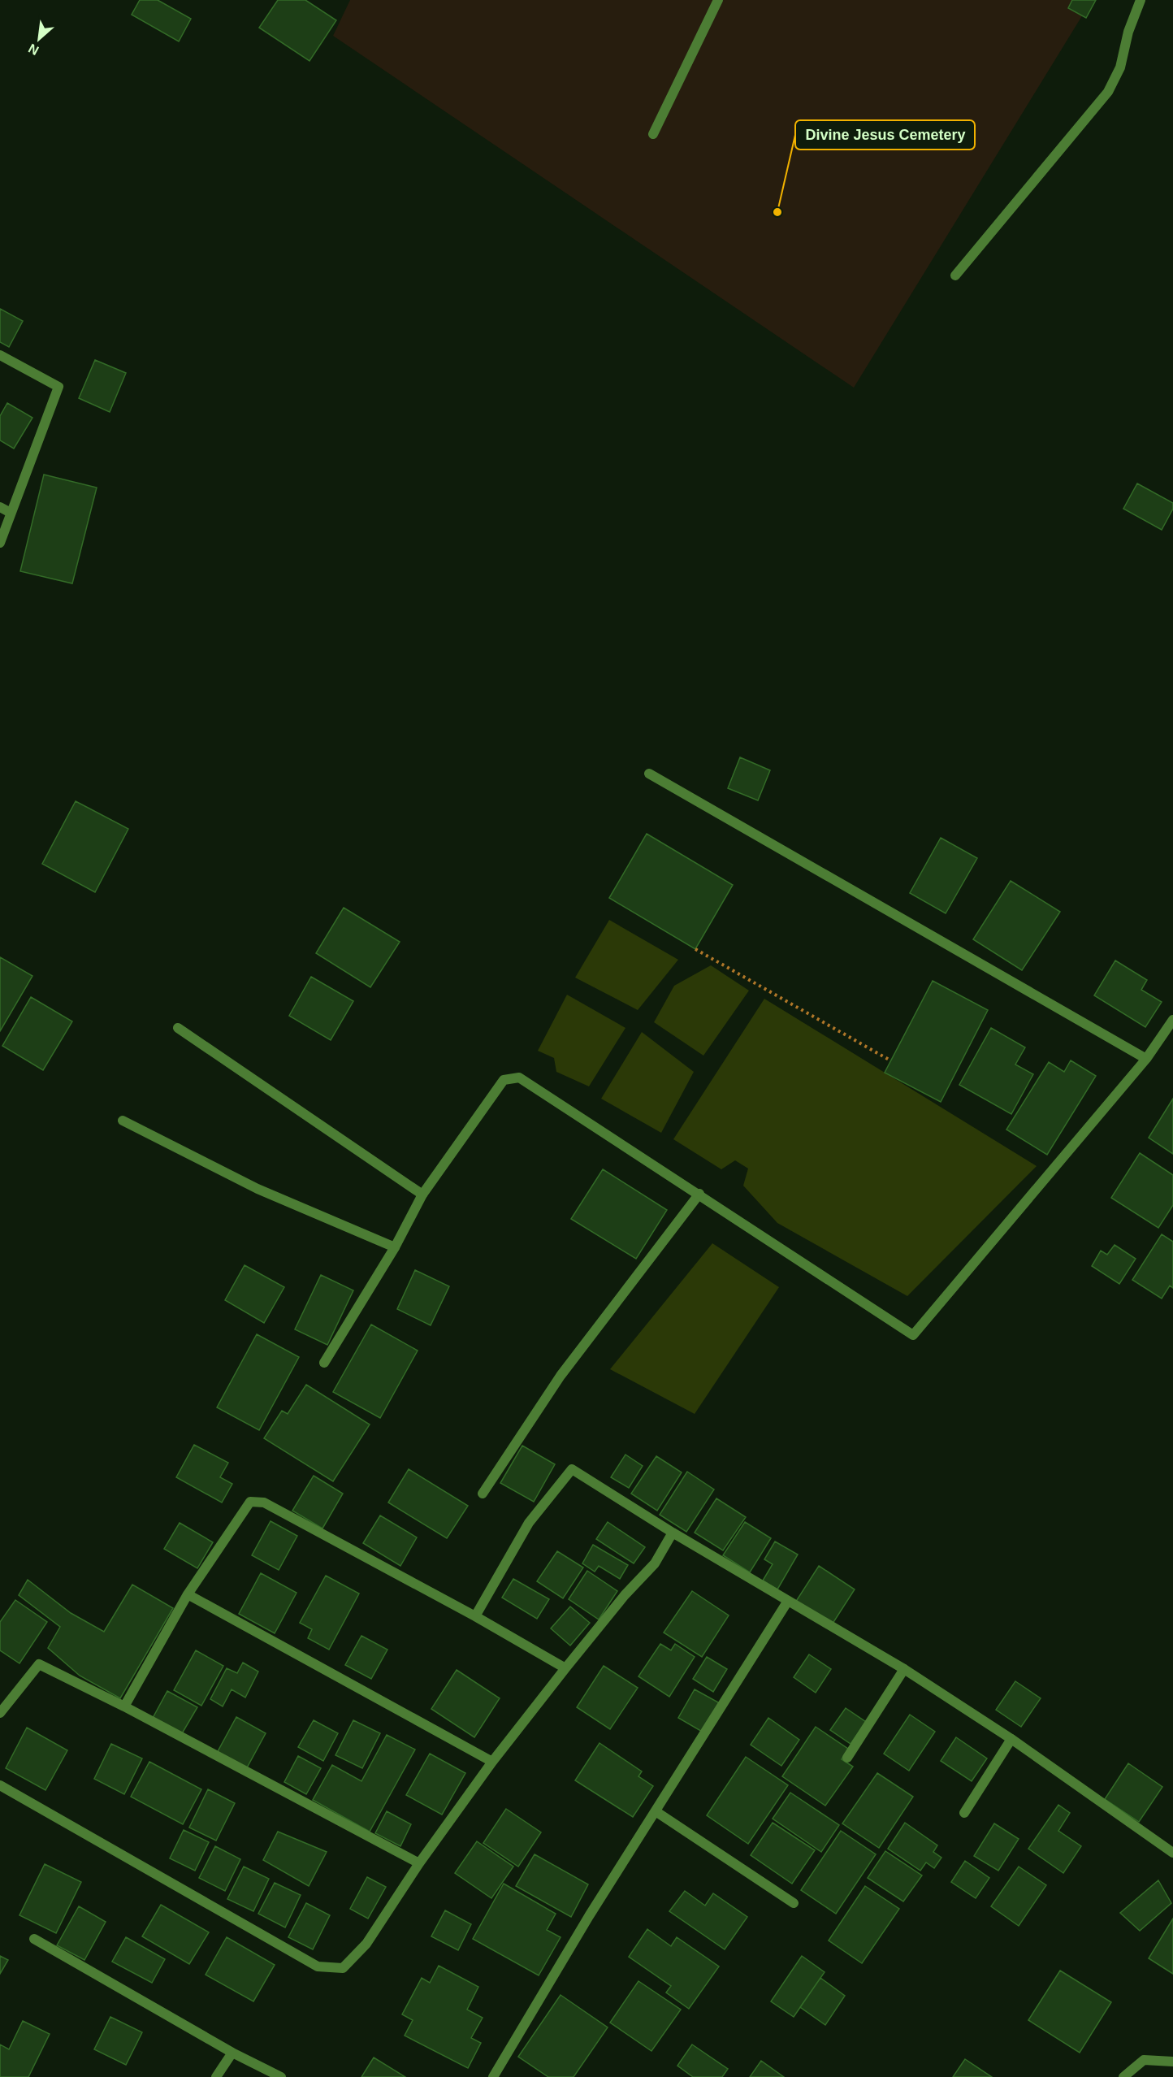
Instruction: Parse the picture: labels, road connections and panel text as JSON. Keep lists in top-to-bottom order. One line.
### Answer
{"places":["Divine Jesus Cemetery"],"north":"bottom left"}
